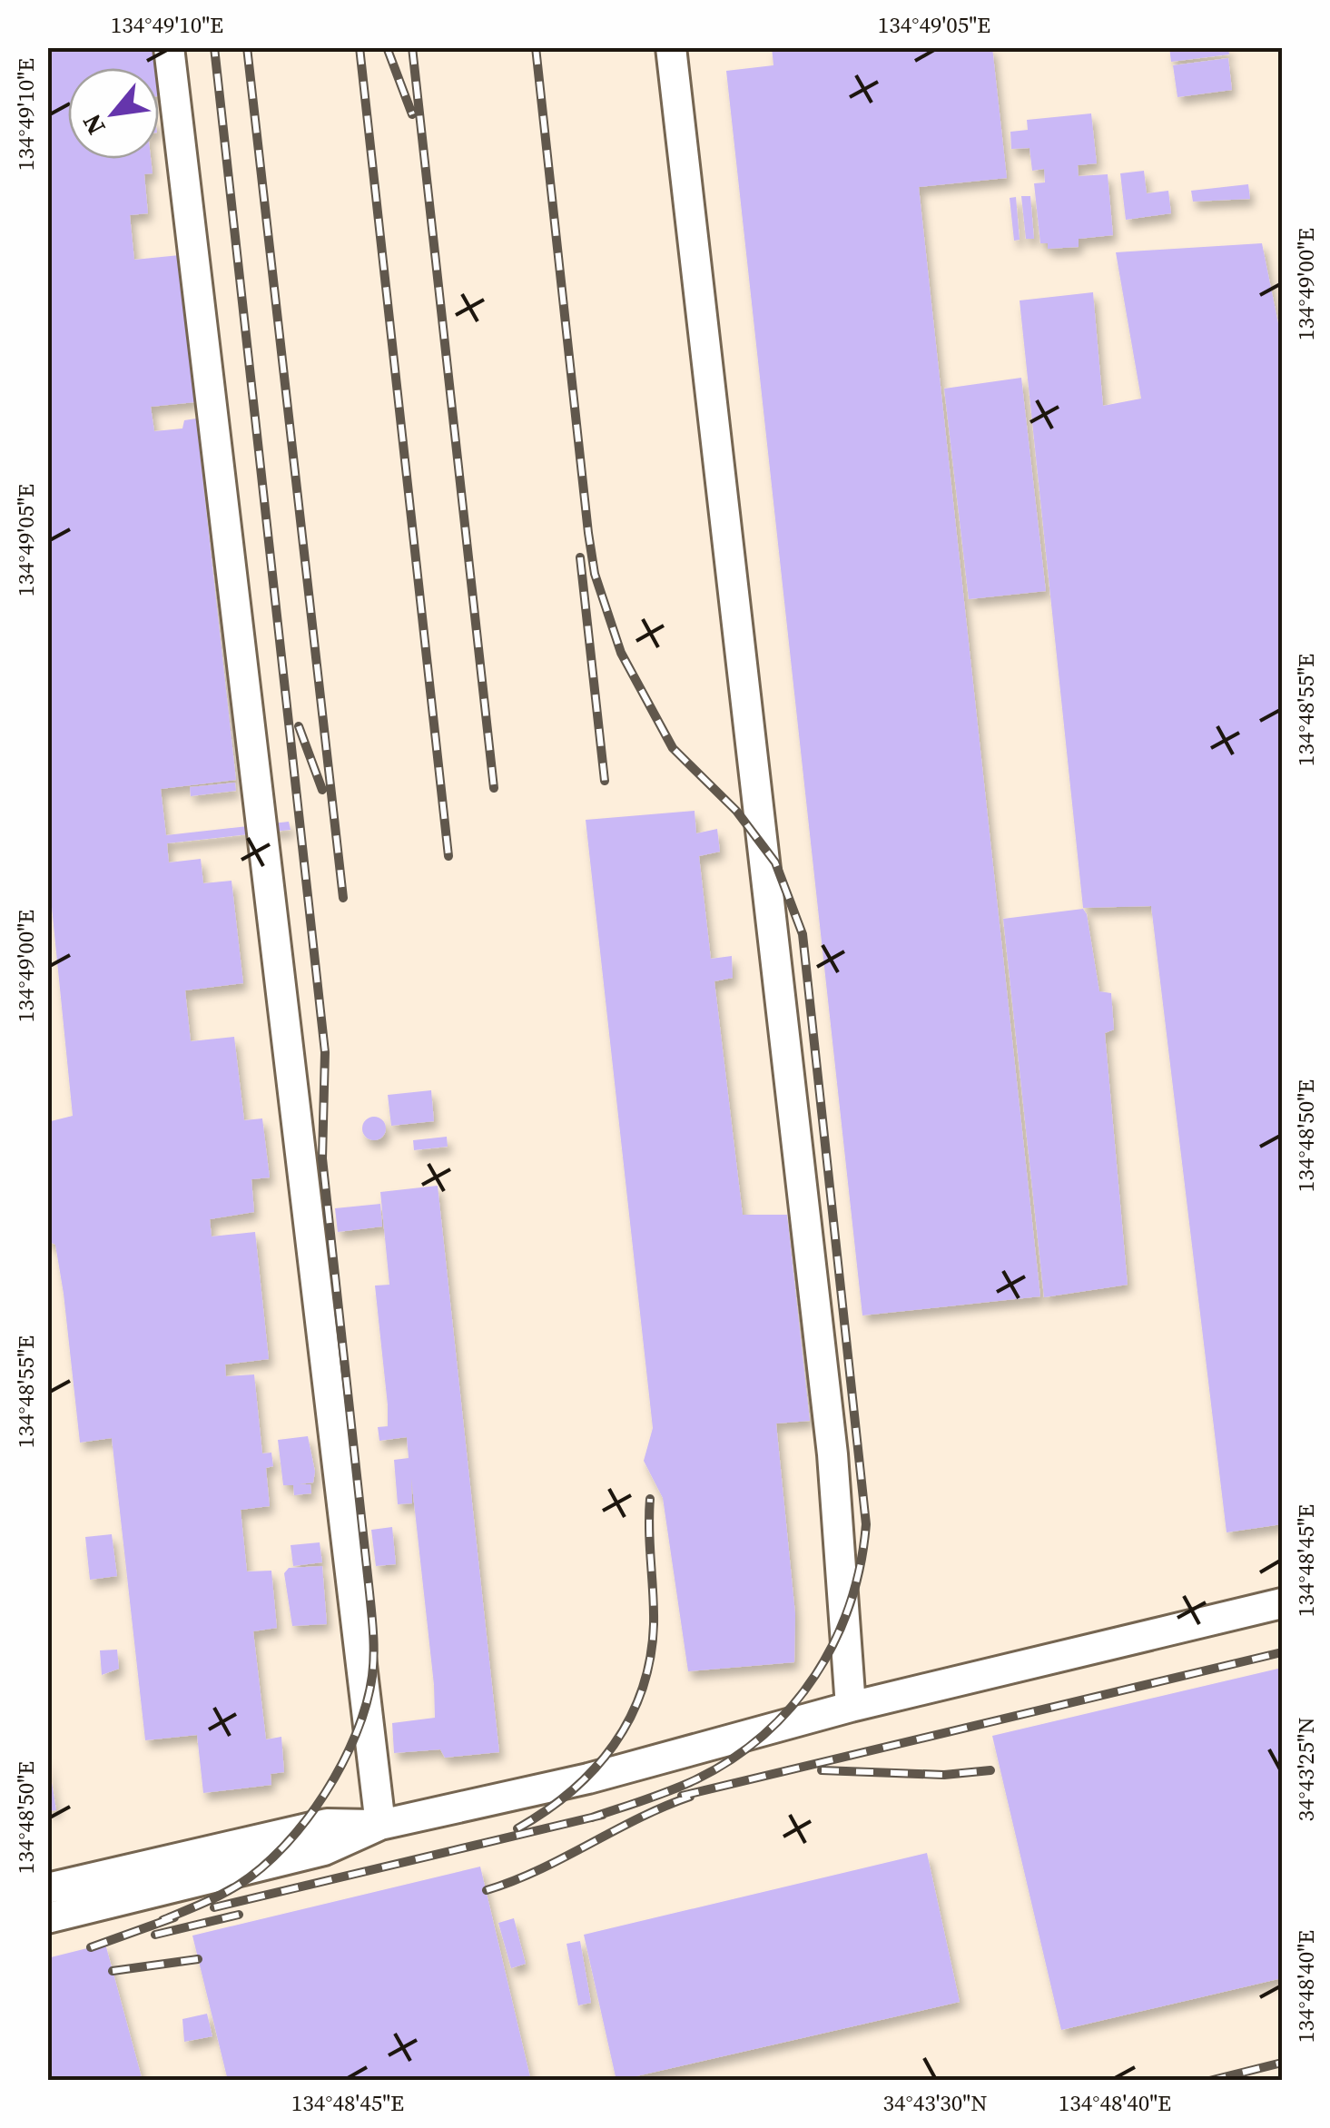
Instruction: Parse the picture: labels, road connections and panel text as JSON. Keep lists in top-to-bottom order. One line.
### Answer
{"north":"bottom left","coordinates":["134°49'10\"E","134°49'05\"E","134°49'00\"E","134°48'55\"E","134°48'50\"E","134°48'45\"E","34°43'25\"N","134°48'40\"E","34°43'30\"N"]}
